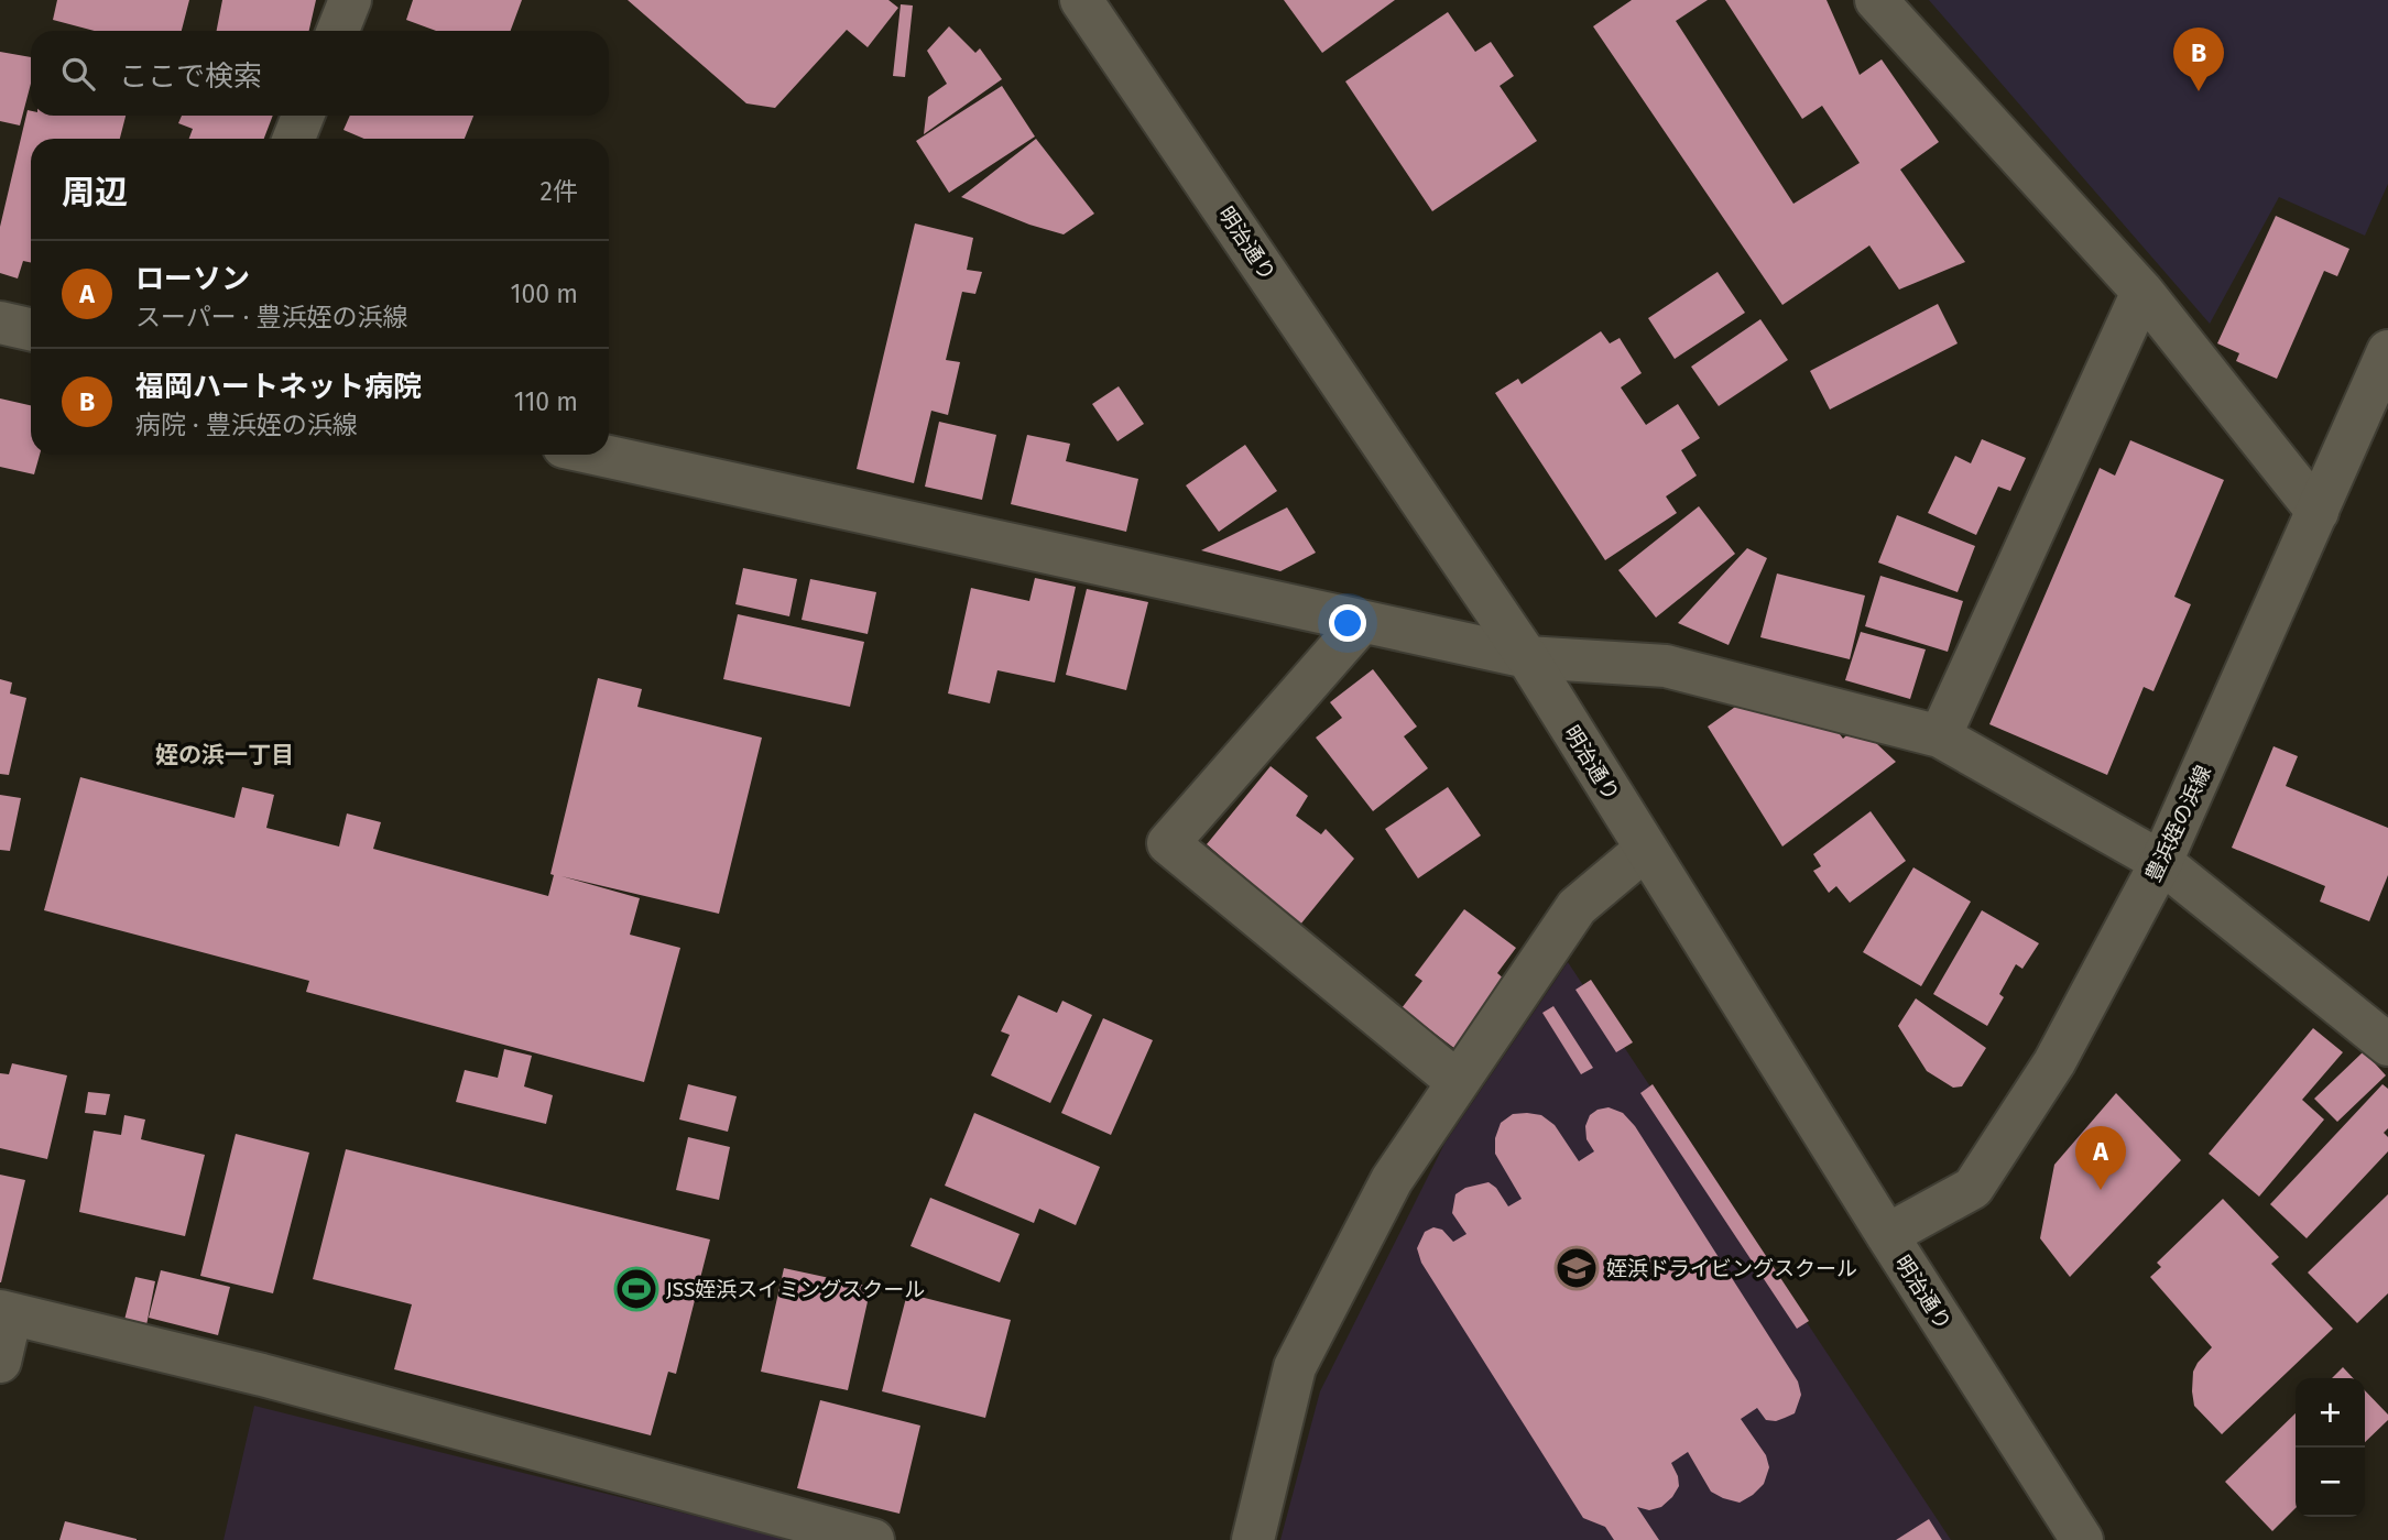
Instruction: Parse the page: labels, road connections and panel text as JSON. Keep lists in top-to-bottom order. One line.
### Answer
{"streets":{"street":["明治通り","豊浜姪の浜線"]},"crossings":[["明治通り","豊浜姪の浜線"]],"districts":["姪の浜一丁目"],"places":{"school or university":["姪浜ドライビングスクール"],"sports":["JSS姪浜スイミングスクール"]},"page":{"pins":["B","A"],"search":"ここで検索","heading":["周辺","2件"],"list":[{"mark":"A","name":"ローソン","note":"スーパー · 豊浜姪の浜線","value":"100 m"},{"mark":"B","name":"福岡ハートネット病院","note":"病院 · 豊浜姪の浜線","value":"110 m"}],"map_buttons":["+","−"]}}
